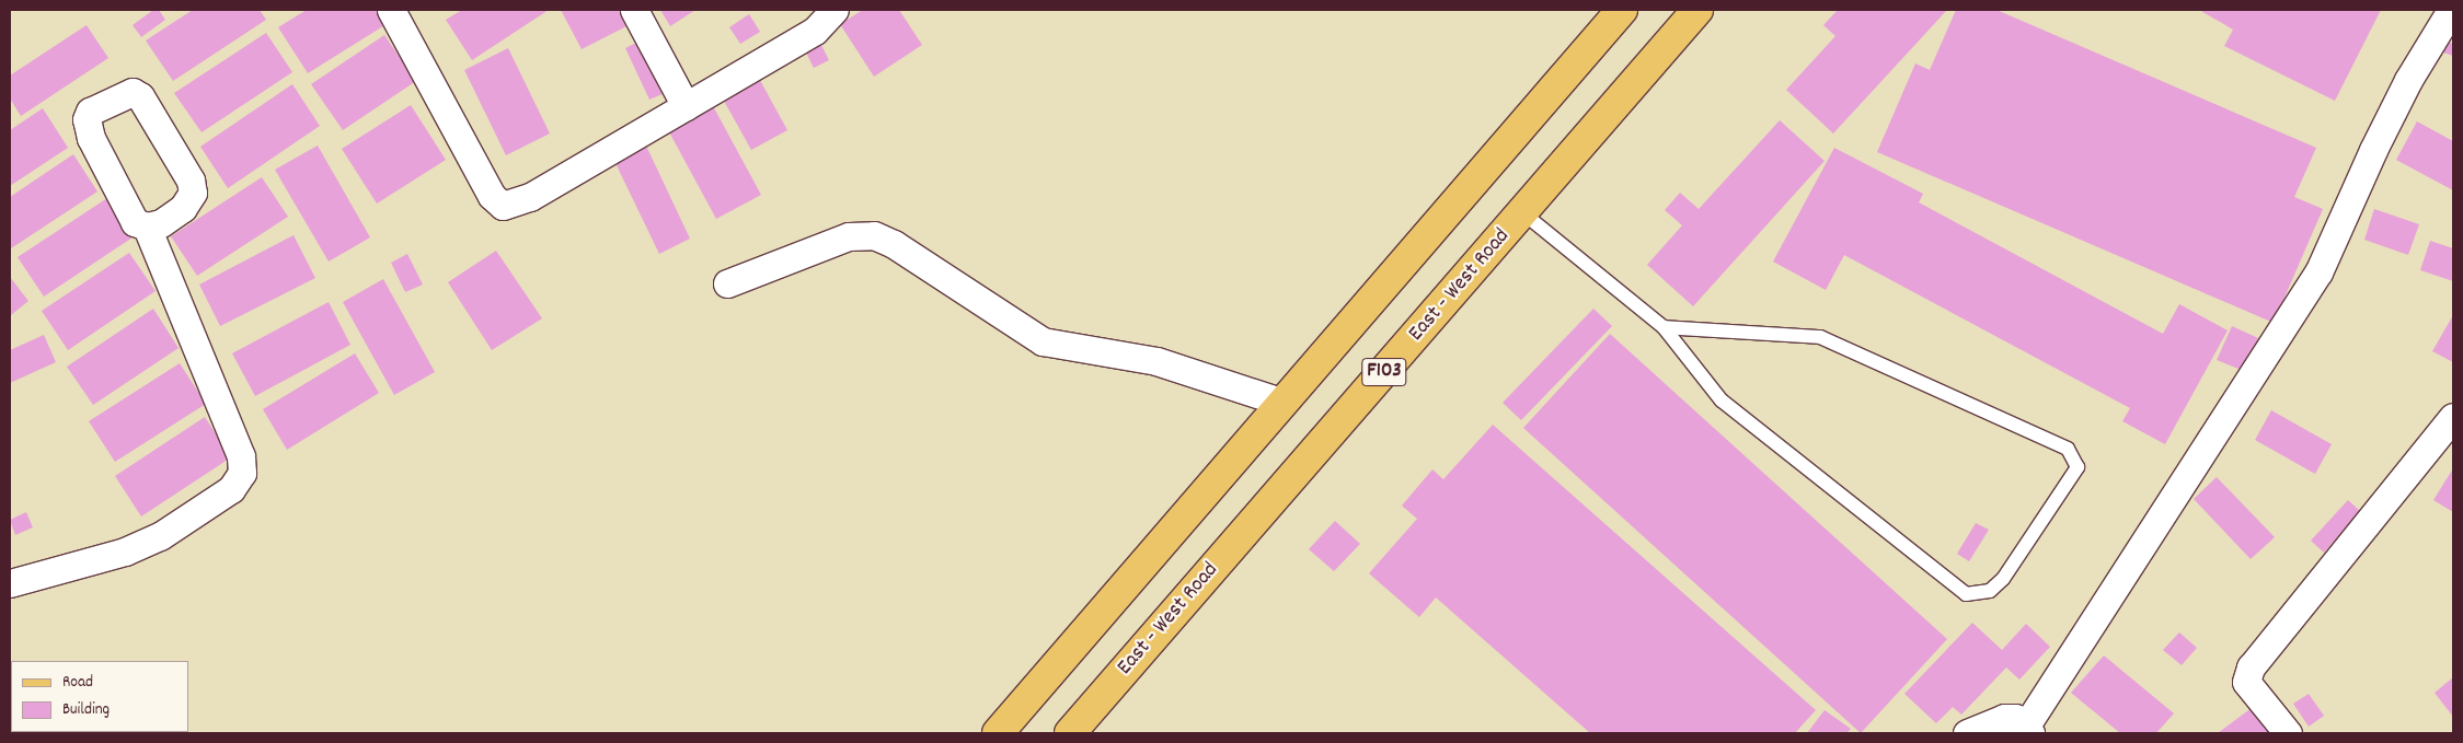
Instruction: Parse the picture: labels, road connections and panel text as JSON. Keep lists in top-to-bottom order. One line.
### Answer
{"streets":{"main road":["East - West Road","F103"]},"legend":["Road","Building"]}
